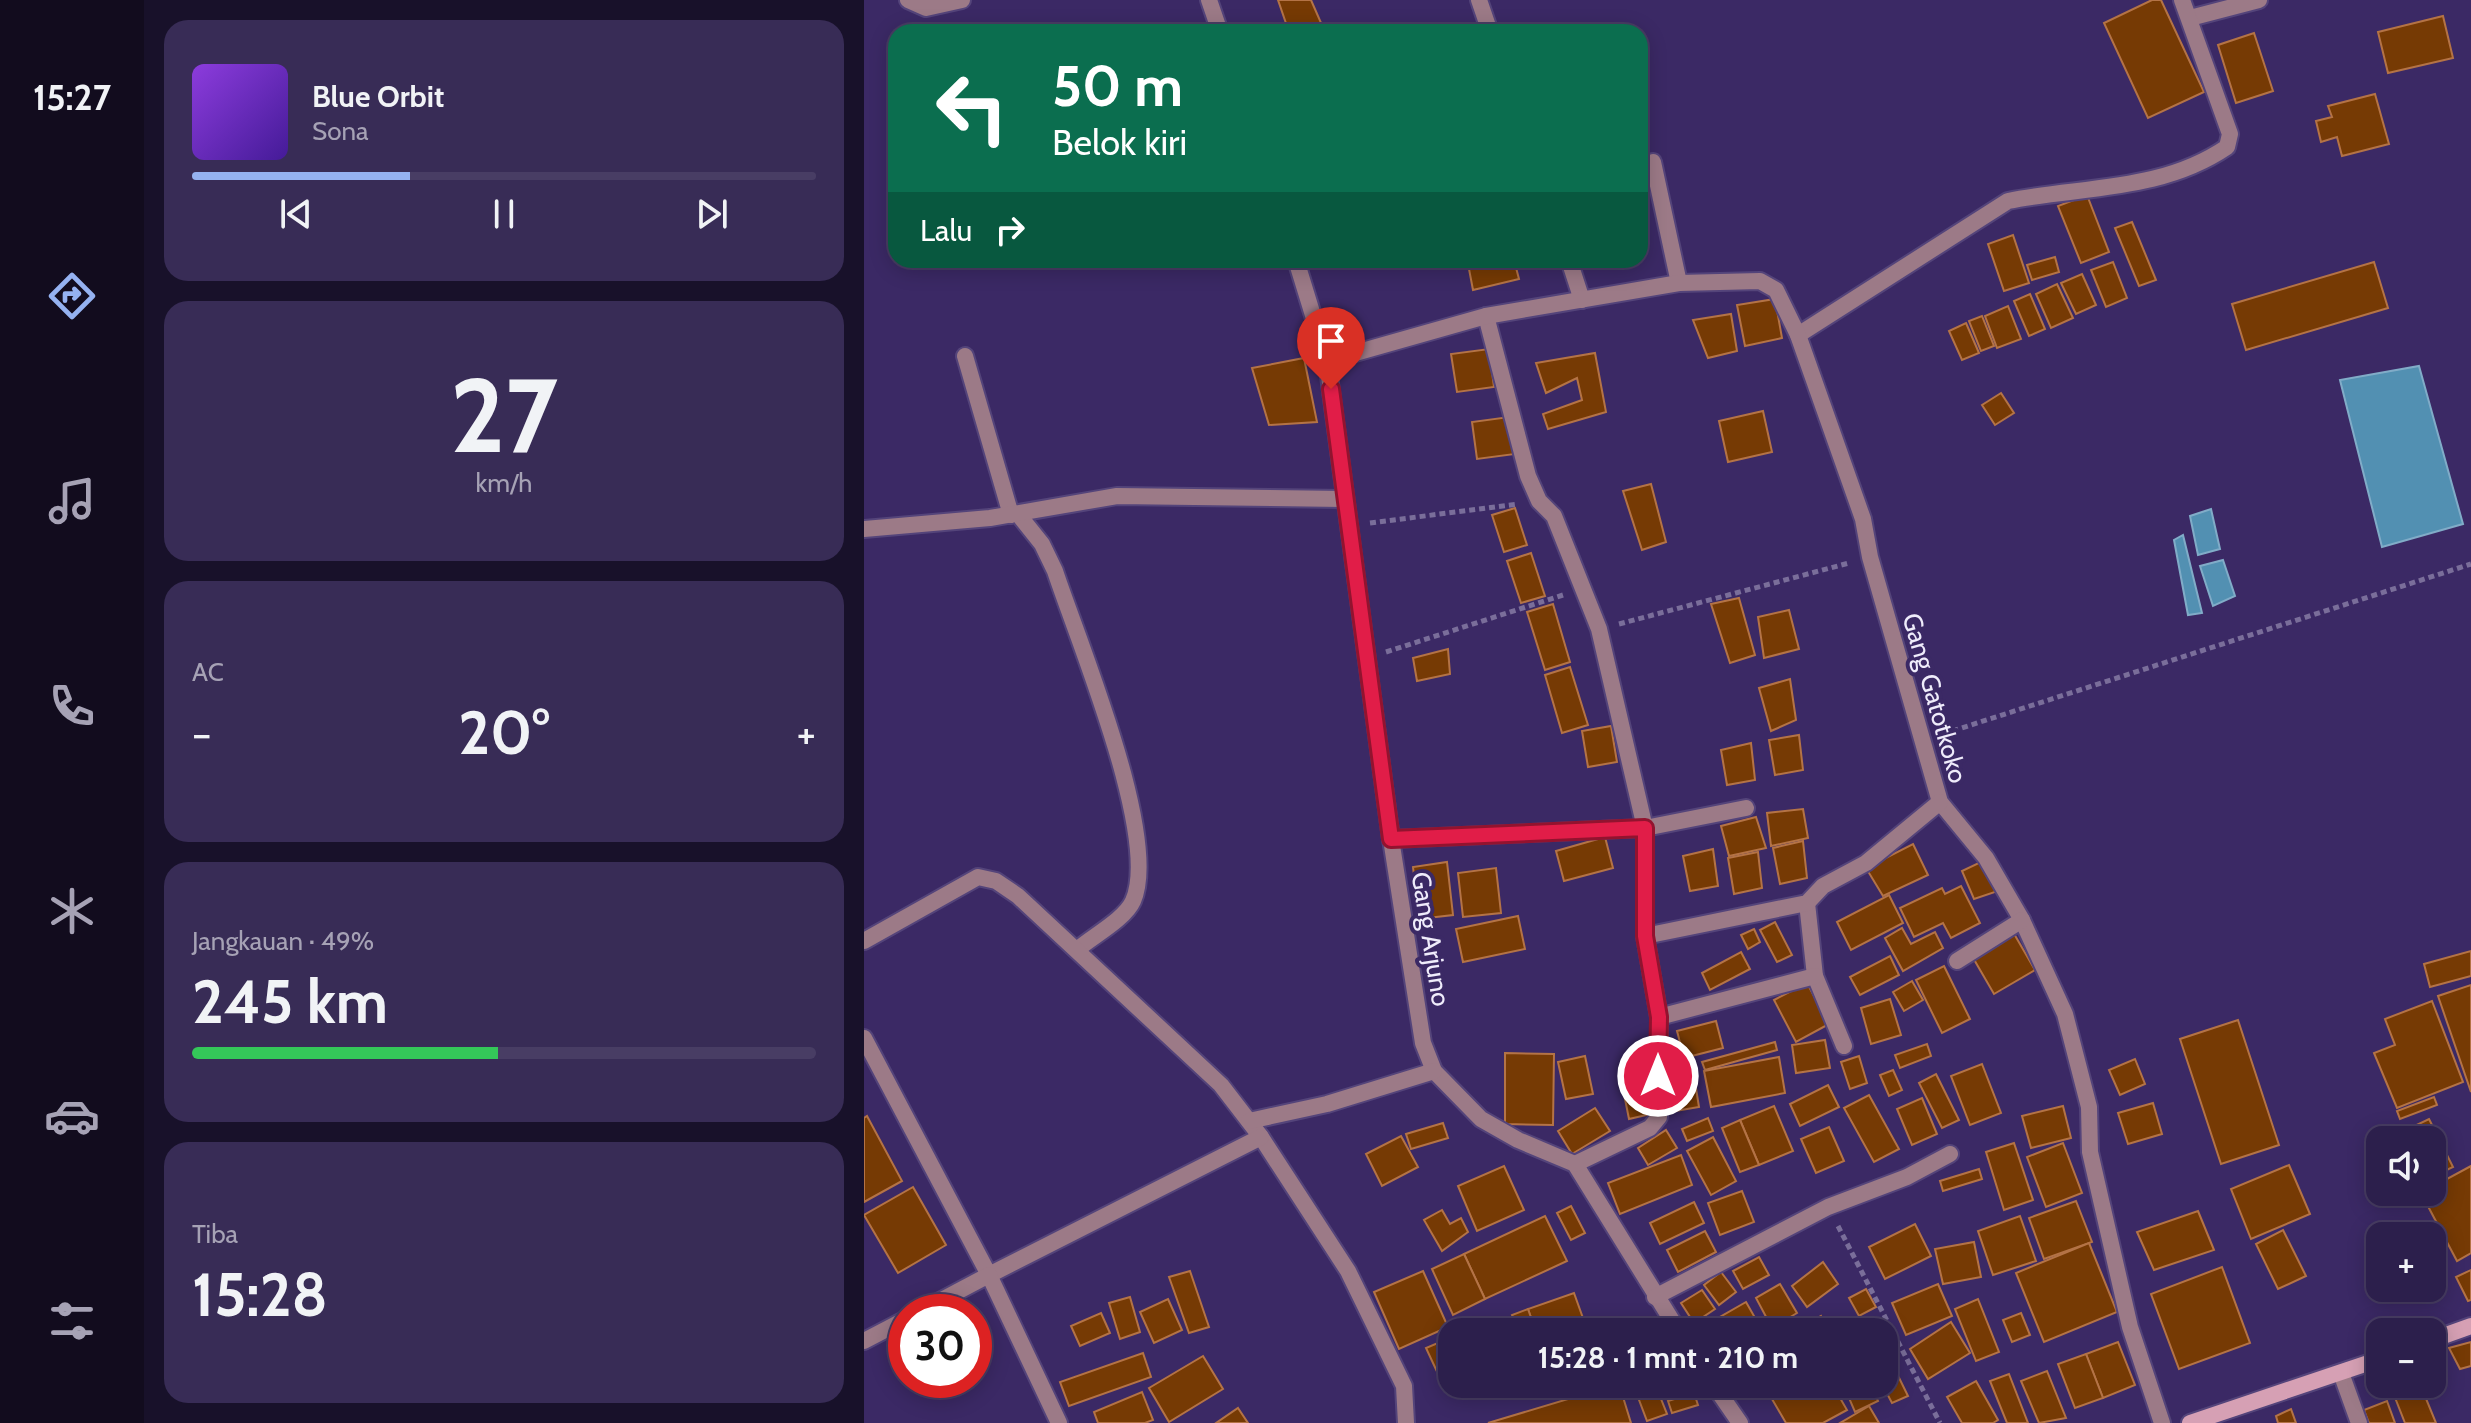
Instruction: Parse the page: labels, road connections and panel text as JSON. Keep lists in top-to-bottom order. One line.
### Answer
{"streets":{"street":["Gang Gatotkoko","Gang Arjuno"]},"crossings":[["Gang Gatotkoko","Gang Arjuno"]],"page":{"tabs":"15:27","turn":["50 m","Belok kiri"],"song":["Blue Orbit","Sona"],"then":"Lalu","tile":[["27","km/h"],"AC",["Jangkauan · 49%","245 km"],["Tiba","15:28"]],"heat":["−","20°","+"],"map_buttons":["+","−"],"limit":"30","trip":"15:28 · 1 mnt · 210 m"}}
